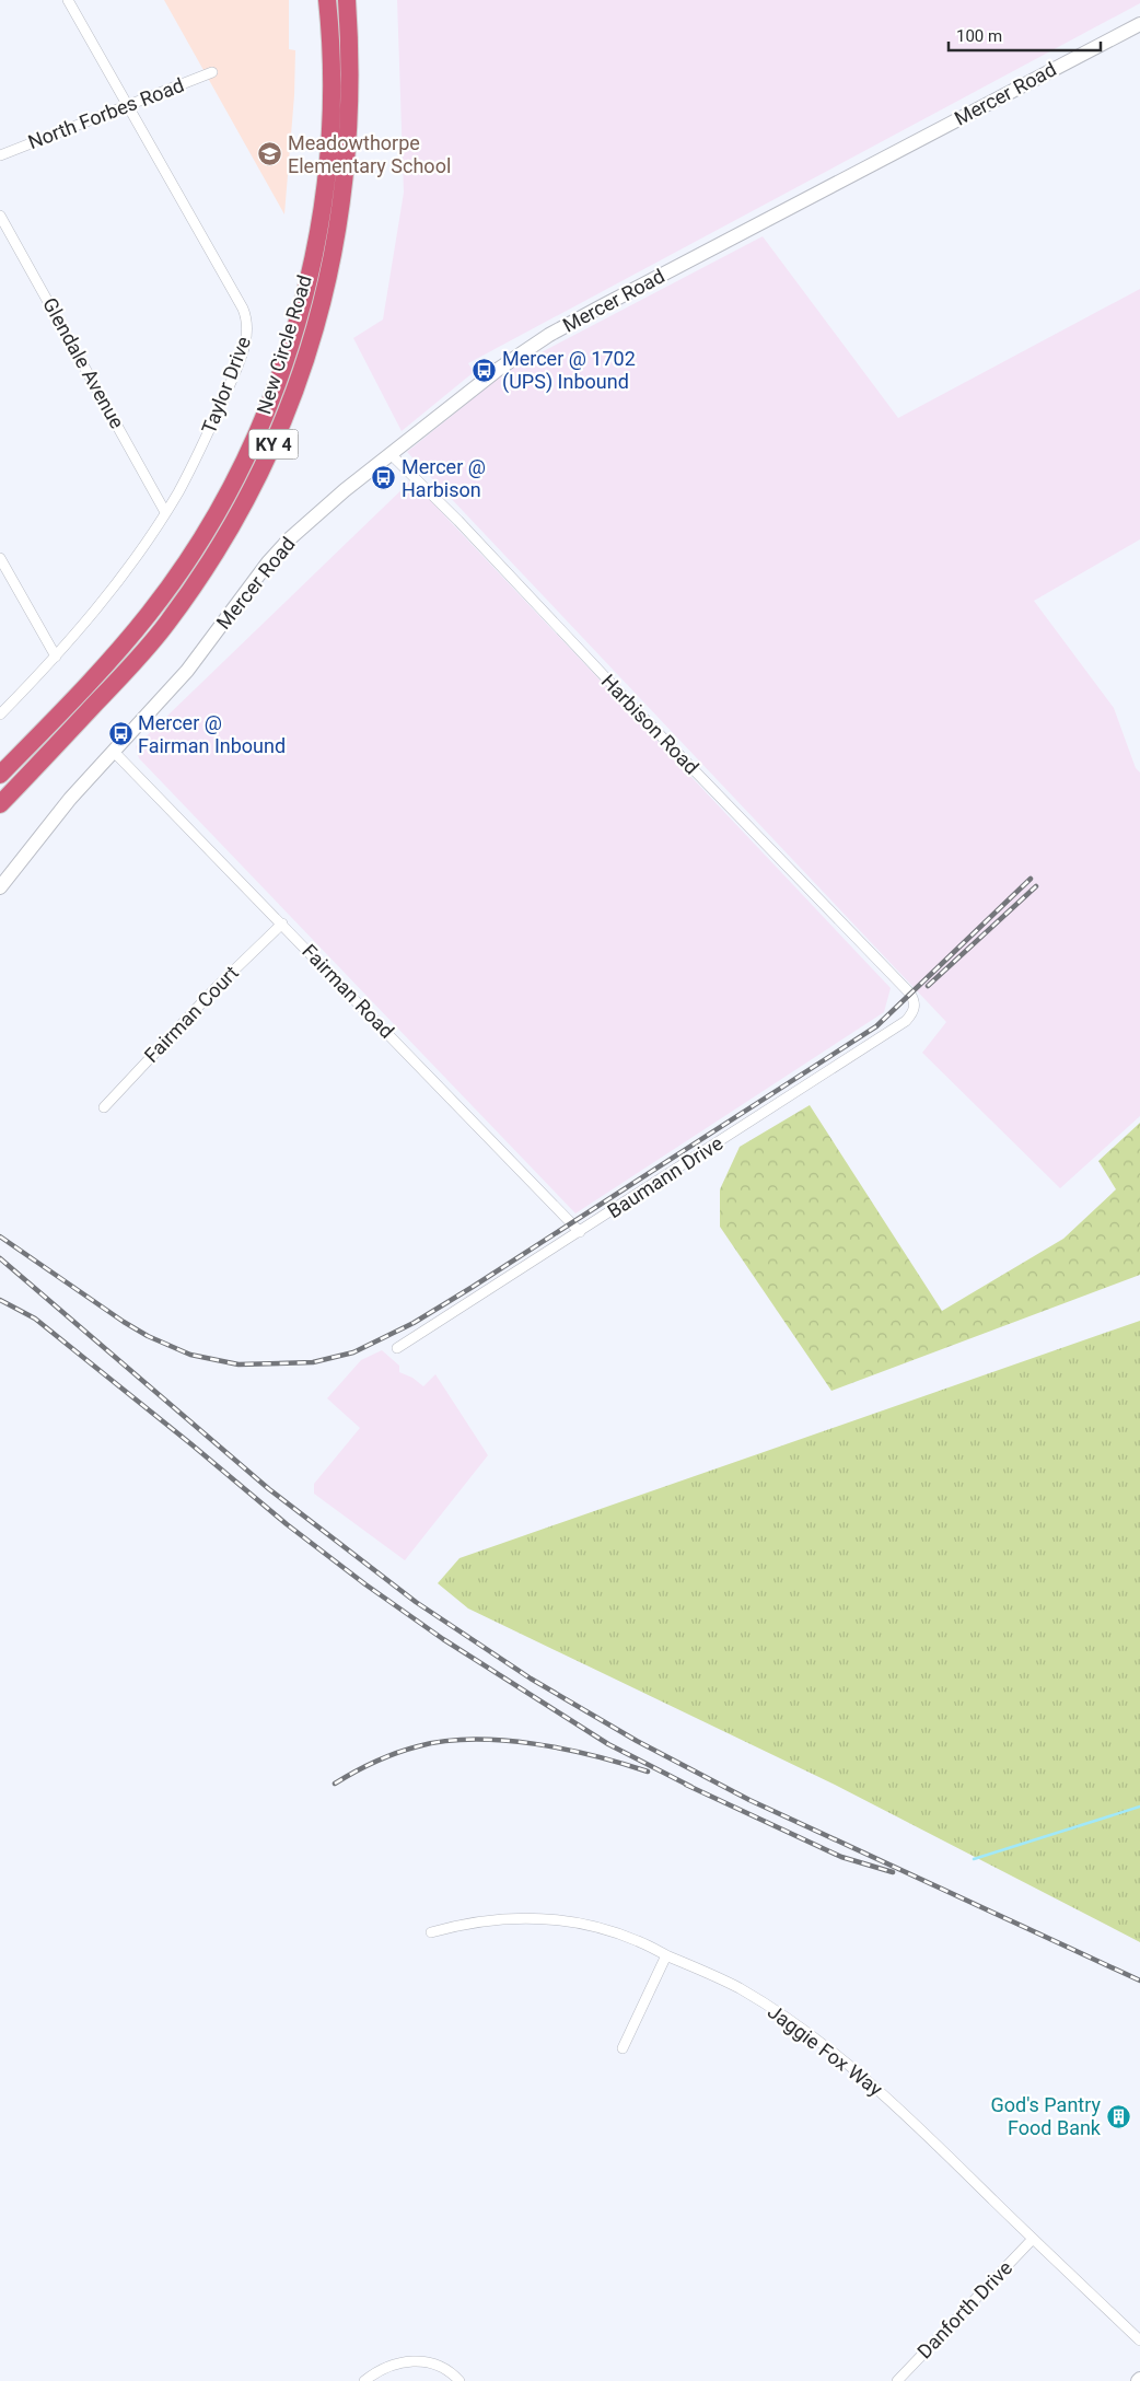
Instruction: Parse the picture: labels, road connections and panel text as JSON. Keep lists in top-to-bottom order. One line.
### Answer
{"streets":{"highway":["New Circle Road","KY 4"],"street":["Mercer Road","North Forbes Road","Glendale Avenue","Taylor Drive","Harbison Road","Fairman Road","Fairman Court","Baumann Drive","Jaggie Fox Way","Danforth Drive"]},"crossings":[["Mercer Road","Harbison Road"],["Mercer Road","Fairman Road"],["North Forbes Road","Taylor Drive"],["Glendale Avenue","Taylor Drive"],["Harbison Road","Baumann Drive"],["Fairman Road","Fairman Court"],["Fairman Road","Baumann Drive"],["Jaggie Fox Way","Danforth Drive"]],"places":{"school or university":["Meadowthorpe Elementary School"],"bus stop":["Mercer @ 1702 (UPS) Inbound","Mercer @ Harbison","Mercer @ Fairman Inbound"],"building":["God's Pantry Food Bank"]},"scale_bar":"100 m"}
